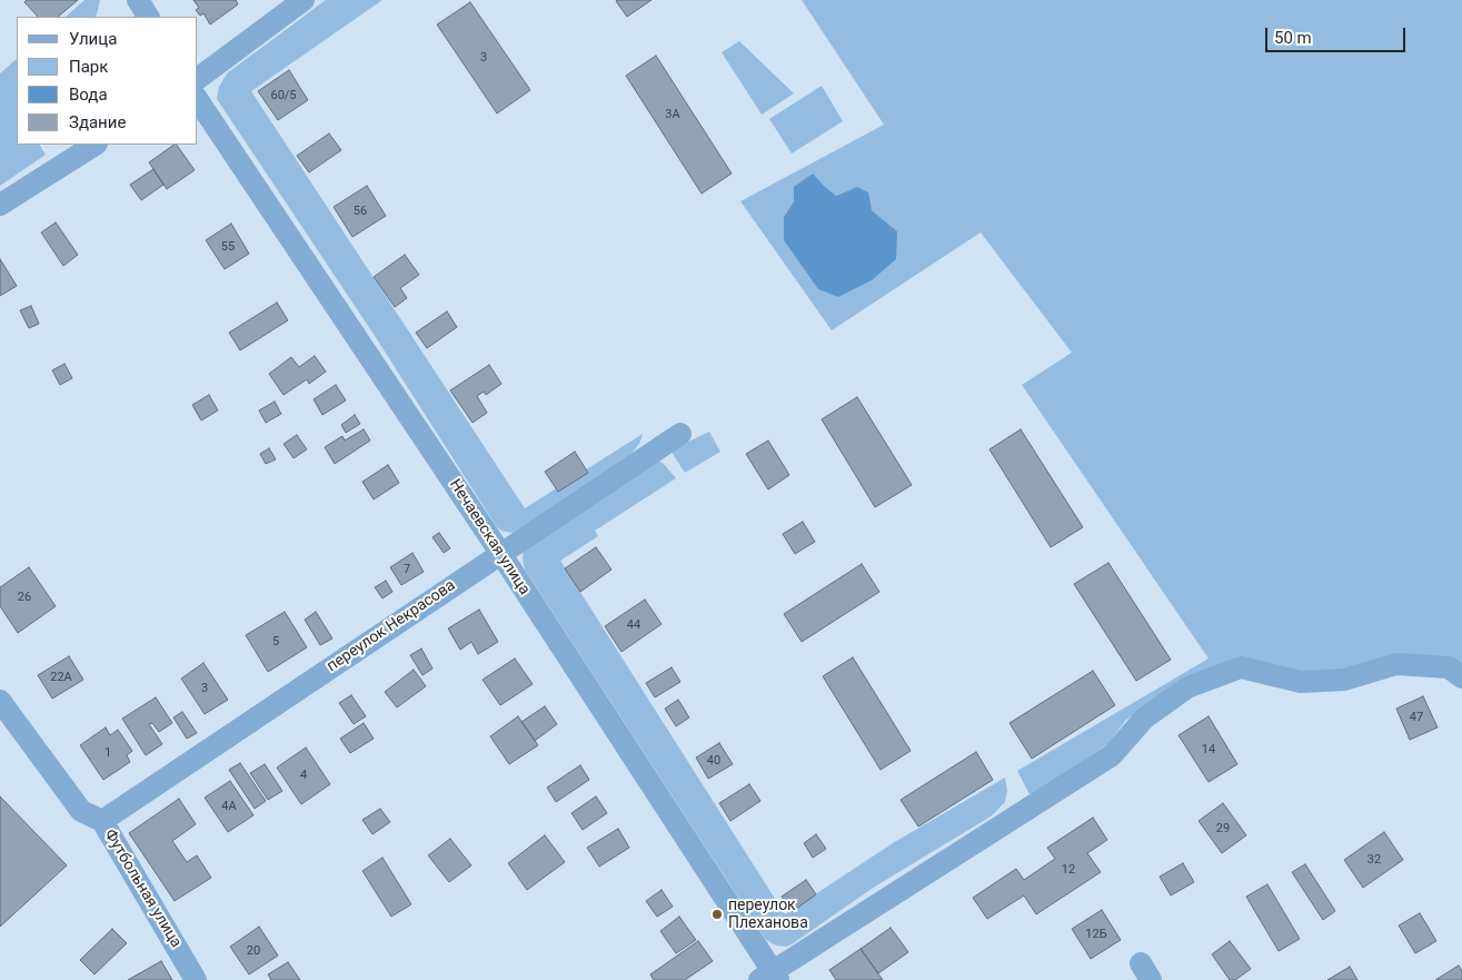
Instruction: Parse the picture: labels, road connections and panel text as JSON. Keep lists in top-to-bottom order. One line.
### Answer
{"streets":{"street":["Нечаевская улица","переулок Некрасова","Футбольная улица"]},"crossings":[["Нечаевская улица","переулок Некрасова"],["переулок Некрасова","Футбольная улица"]],"places":["переулок Плеханова"],"house_numbers":["3","60/5","3А","56","55","7","26","44","5","22А","3","47","14","1","40","4","4А","29","32","12","12Б","20"],"legend":["Улица","Парк","Вода","Здание"],"scale_bar":"50 m"}
